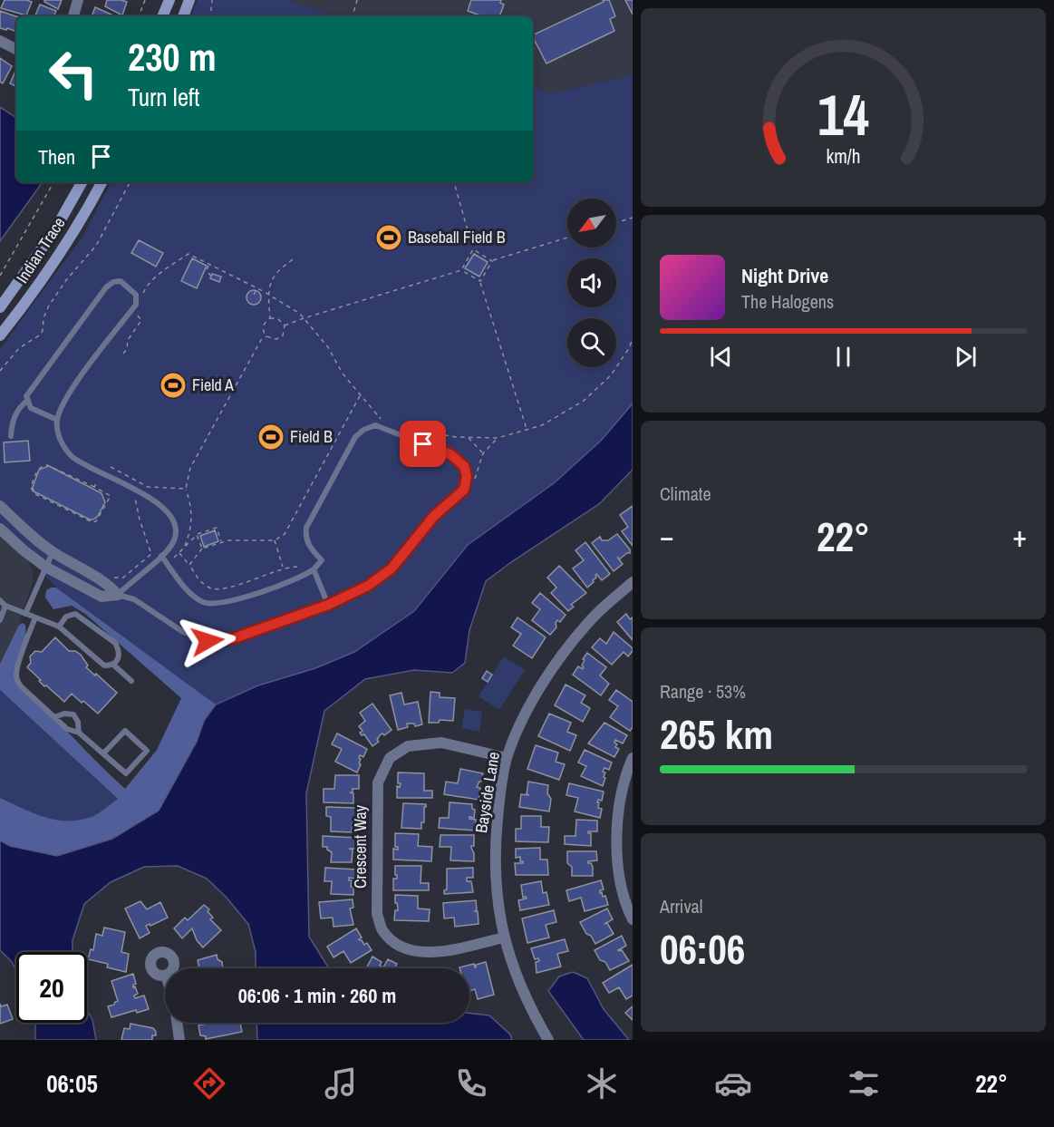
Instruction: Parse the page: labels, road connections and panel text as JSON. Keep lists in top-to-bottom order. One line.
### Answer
{"streets":{"main road":["Indian Trace"],"street":["Bayside Lane","Crescent Way"]},"crossings":[["Bayside Lane","Crescent Way"]],"places":{"sports":["Baseball Field B","Field A","Field B"]},"north":"bottom left","page":{"turn":["230 m","Turn left"],"then":"Then","song":["Night Drive","The Halogens"],"tile":["Climate",["Range · 53%","265 km"],["Arrival","06:06"]],"heat":["−","22°","+"],"limit":"20","trip":"06:06 · 1 min · 260 m","tabs":["06:05","22°"],"gauge":["14","km/h"]}}
